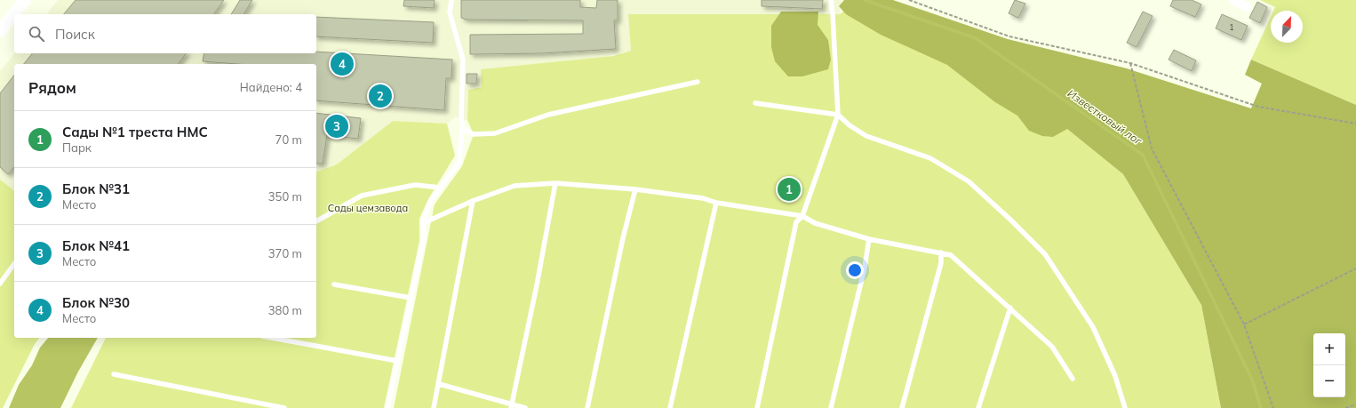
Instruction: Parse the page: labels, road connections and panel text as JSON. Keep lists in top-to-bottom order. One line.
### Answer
{"water":["Известковый лог"],"parks":["Сады цемзавода"],"house_numbers":["1"],"north":"top right","page":{"search":"Поиск","pins":["4","2","3","1"],"heading":["Рядом","Найдено: 4"],"list":[{"mark":"1","name":"Сады №1 треста НМС","note":"Парк","value":"70 m"},{"mark":"2","name":"Блок №31","note":"Место","value":"350 m"},{"mark":"3","name":"Блок №41","note":"Место","value":"370 m"},{"mark":"4","name":"Блок №30","note":"Место","value":"380 m"}],"map_buttons":["+","−"]}}
